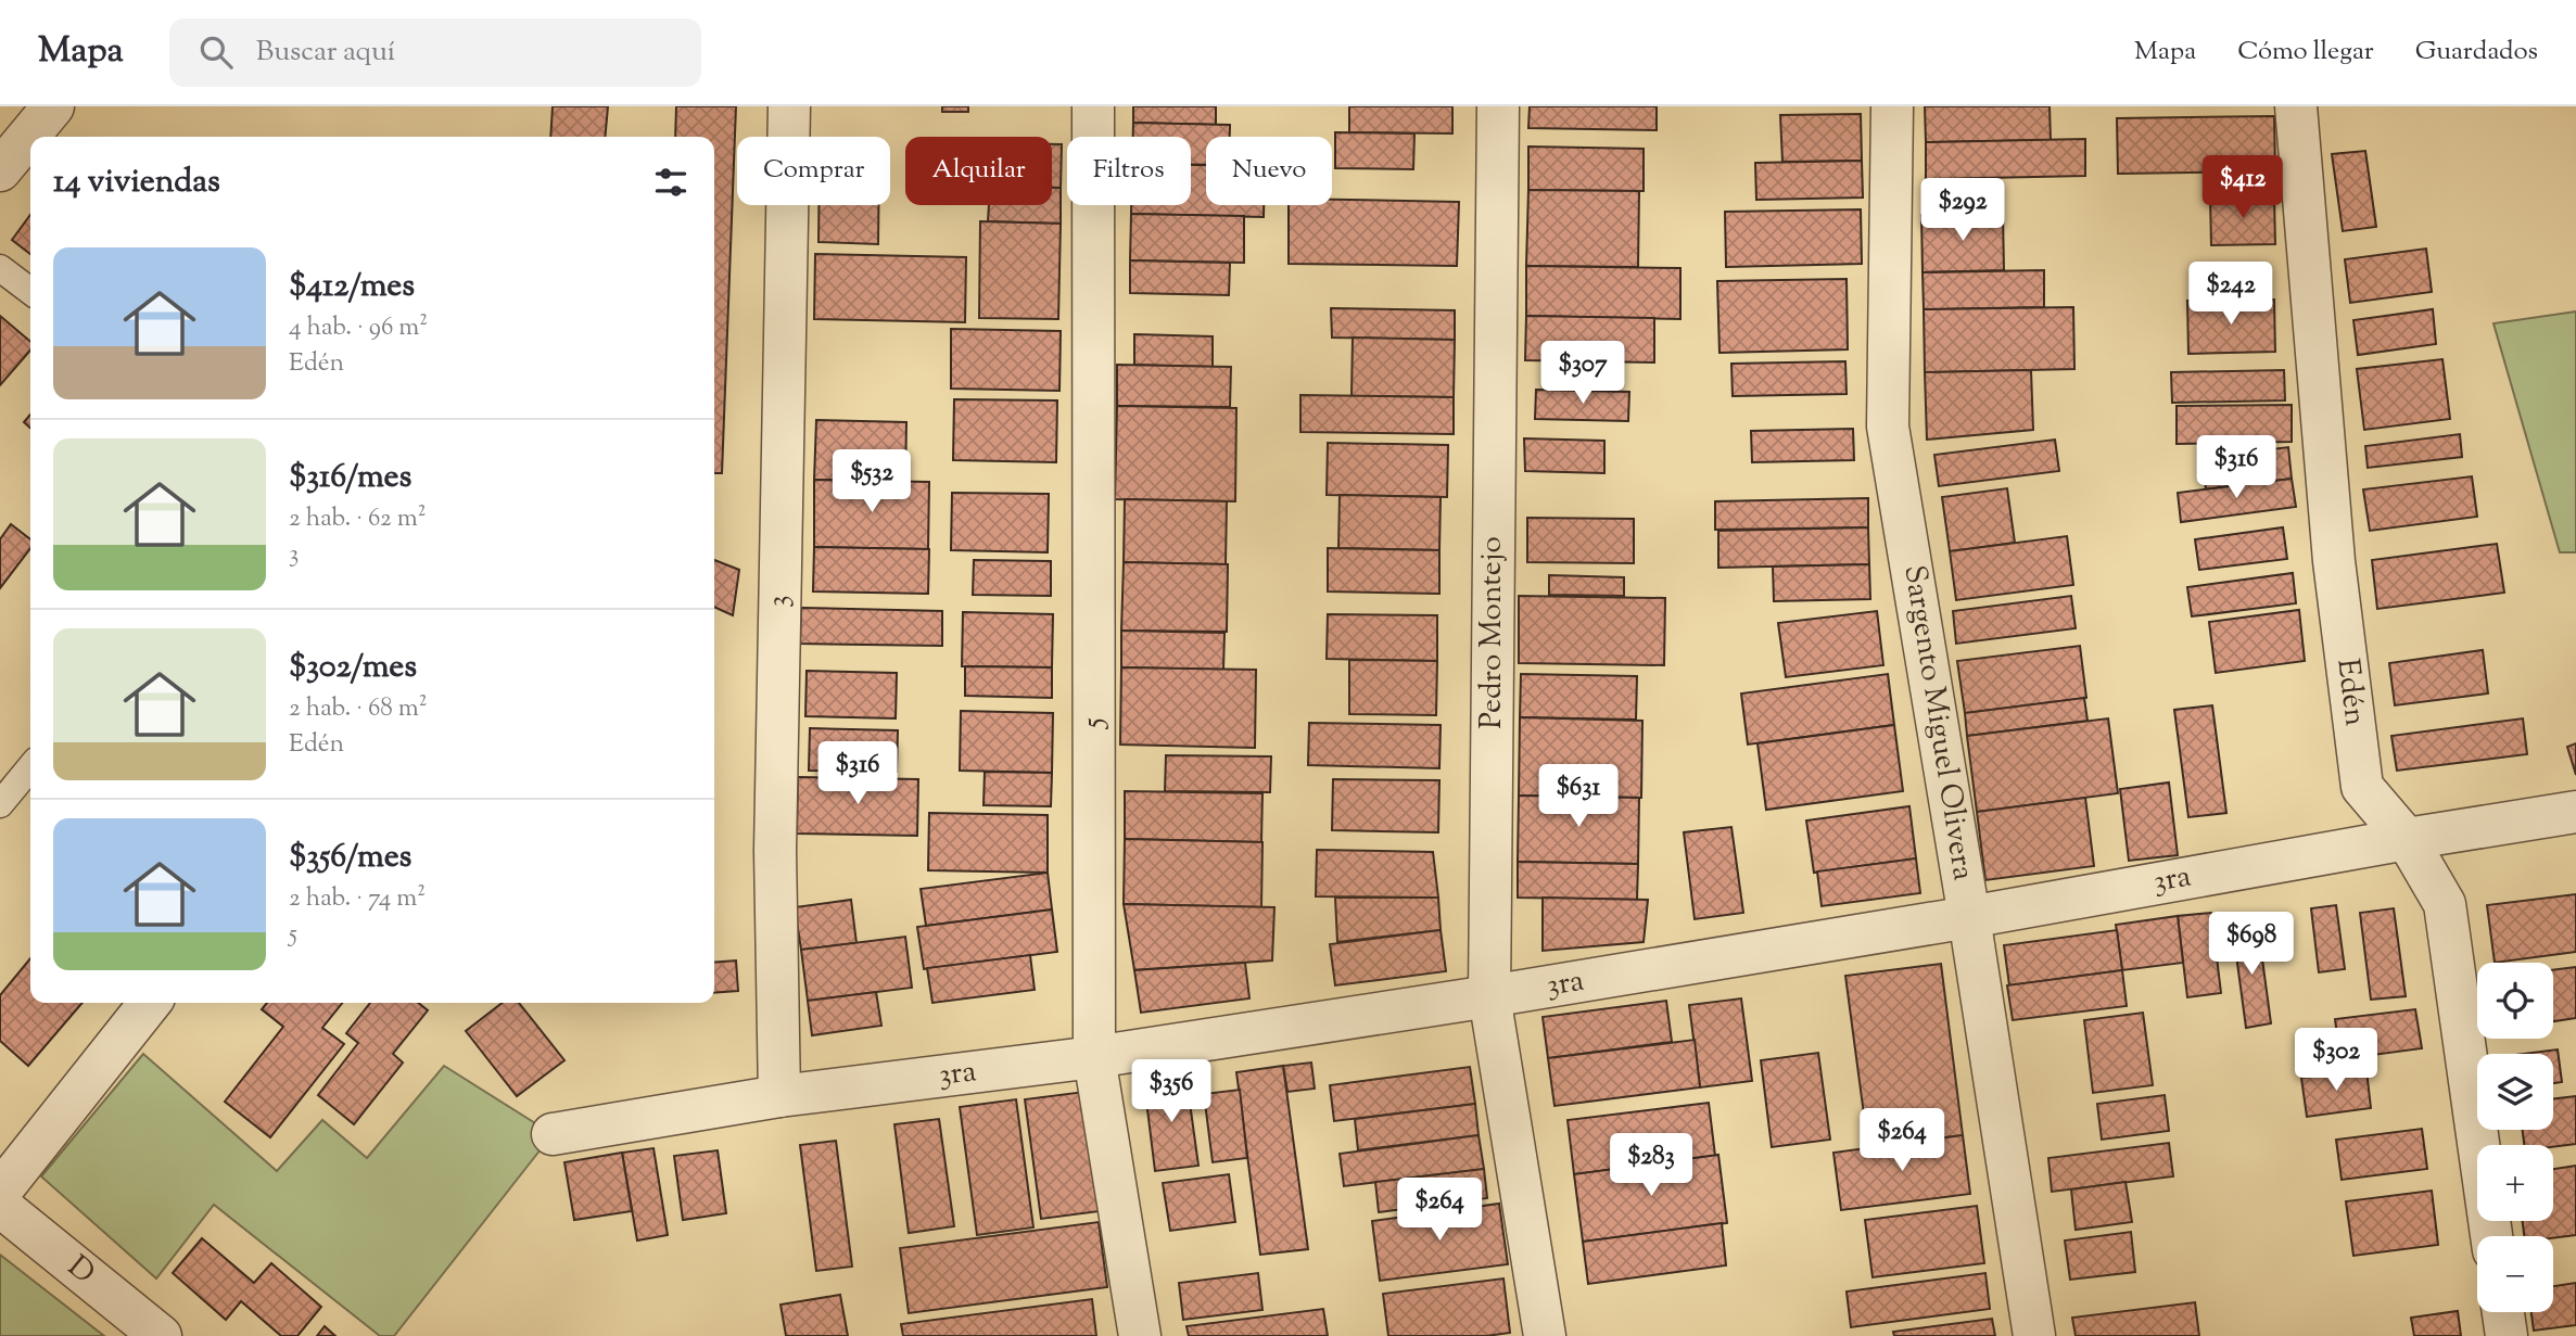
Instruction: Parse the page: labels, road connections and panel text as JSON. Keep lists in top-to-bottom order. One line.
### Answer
{"streets":{"street":["3","Pedro Montejo","Edén","5","Sargento Miguel Olivera","3ra","D"]},"crossings":[["3","3ra"],["Pedro Montejo","3ra"],["Edén","3ra"],["5","3ra"],["Sargento Miguel Olivera","3ra"]],"page":{"header":"Mapa","search":"Buscar aquí","nav":["Mapa","Cómo llegar","Guardados"],"chip":["Comprar","Alquilar","Filtros","Nuevo"],"heading":"14 viviendas","price":["$412","$292","$242","$307","$316","$532","$316","$631","$698","$302","$356","$264","$283","$264"],"list":[{"name":"$412/mes","note":"4 hab. · 96 m² · Edén"},{"name":"$316/mes","note":"2 hab. · 62 m² · 3"},{"name":"$302/mes","note":"2 hab. · 68 m² · Edén"},{"name":"$356/mes","note":"2 hab. · 74 m² · 5"}],"map_buttons":["+","−"]}}
